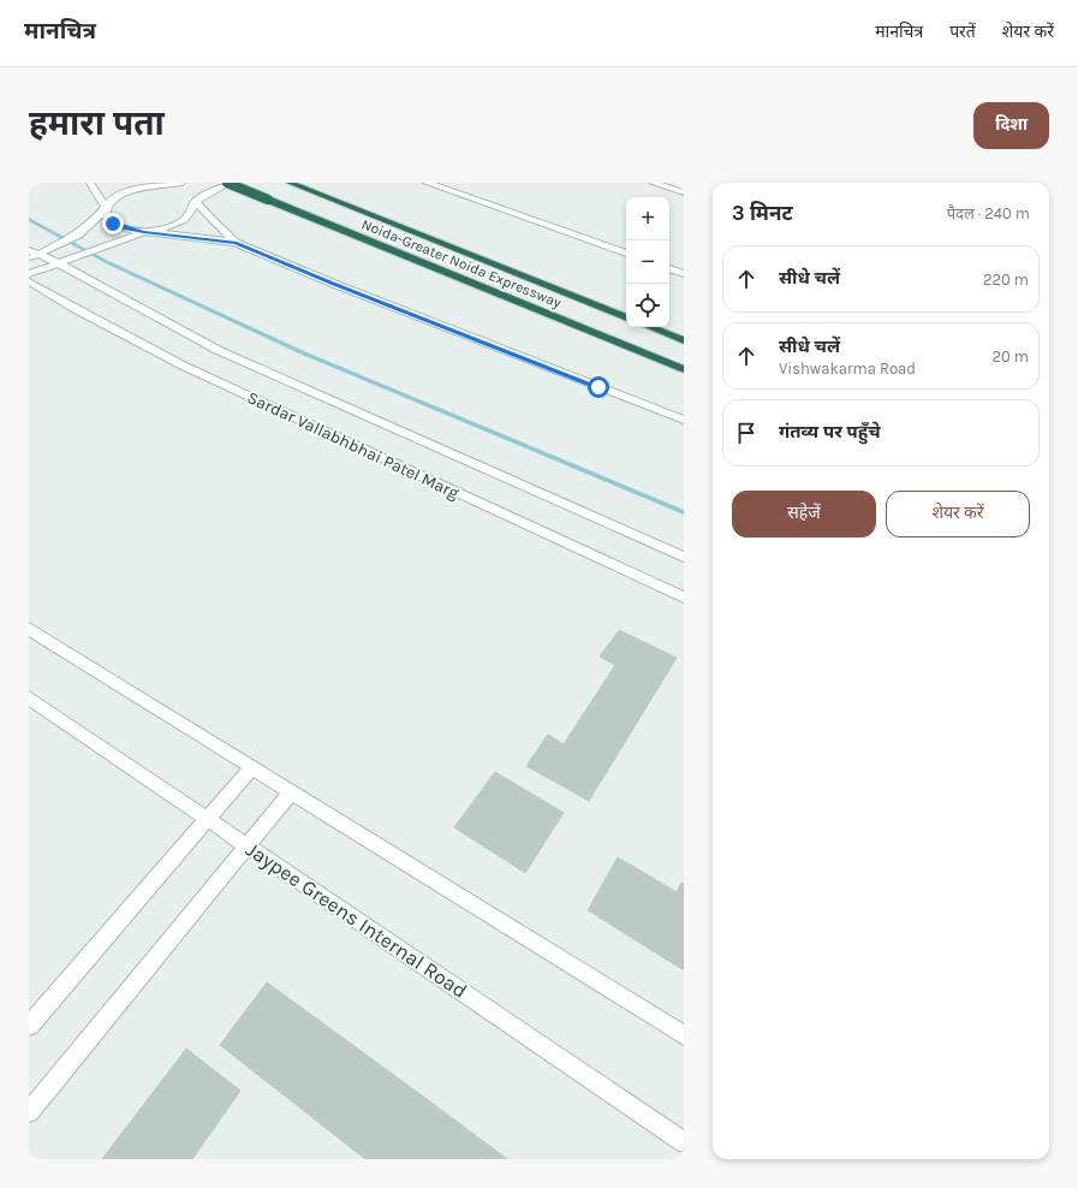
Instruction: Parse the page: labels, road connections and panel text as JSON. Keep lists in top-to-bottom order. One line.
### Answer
{"streets":{"highway":["Noida-Greater Noida Expressway"],"street":["Sardar Vallabhbhai Patel Marg","Jaypee Greens Internal Road"]},"page":{"header":"मानचित्र","nav":["मानचित्र","परतें","शेयर करें"],"buttons":["दिशा",["सहेजें","शेयर करें"]],"title":"हमारा पता","heading":["3 मिनट","पैदल · 240 m"],"map_buttons":["+","−"],"list":[["सीधे चलें","220 m"],["सीधे चलें","Vishwakarma Road","20 m"],"गंतव्य पर पहुँचे"]}}
